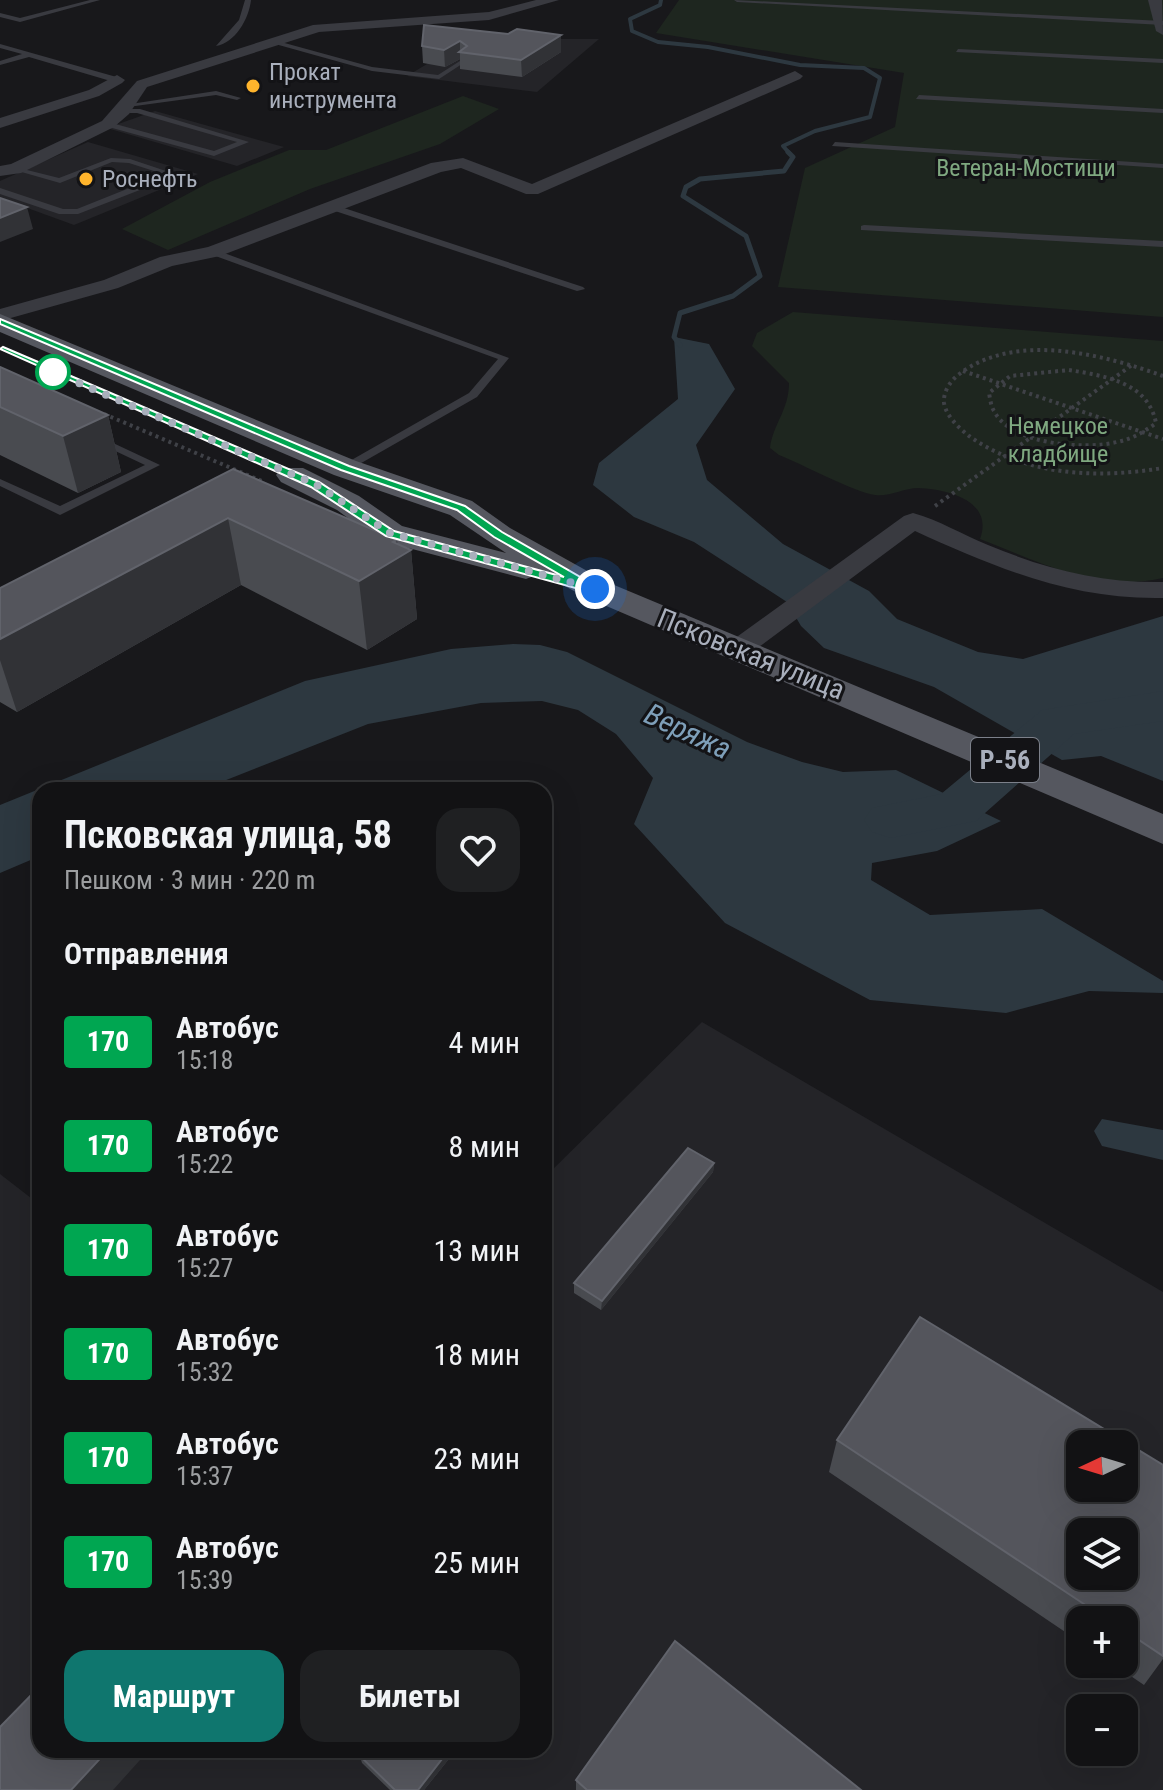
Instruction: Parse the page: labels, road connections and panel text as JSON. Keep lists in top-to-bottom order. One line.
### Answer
{"streets":{"main road":["Псковская улица","Р-56"]},"crossings":[["Псковская улица","Р-56"]],"water":["Веряжа"],"parks":["Ветеран-Мостищи","Немецкое кладбище"],"places":["Прокат инструмента","Роснефть"],"lines":["bus line 170"],"north":"left","page":{"heading":[["Псковская улица, 58","Пешком · 3 мин · 220 m"],"Отправления"],"list":[{"mark":"170","name":"Автобус","note":"15:18","value":"4 мин"},{"mark":"170","name":"Автобус","note":"15:22","value":"8 мин"},{"mark":"170","name":"Автобус","note":"15:27","value":"13 мин"},{"mark":"170","name":"Автобус","note":"15:32","value":"18 мин"},{"mark":"170","name":"Автобус","note":"15:37","value":"23 мин"},{"mark":"170","name":"Автобус","note":"15:39","value":"25 мин"}],"map_buttons":["+","−"],"buttons":["Маршрут","Билеты"]}}
